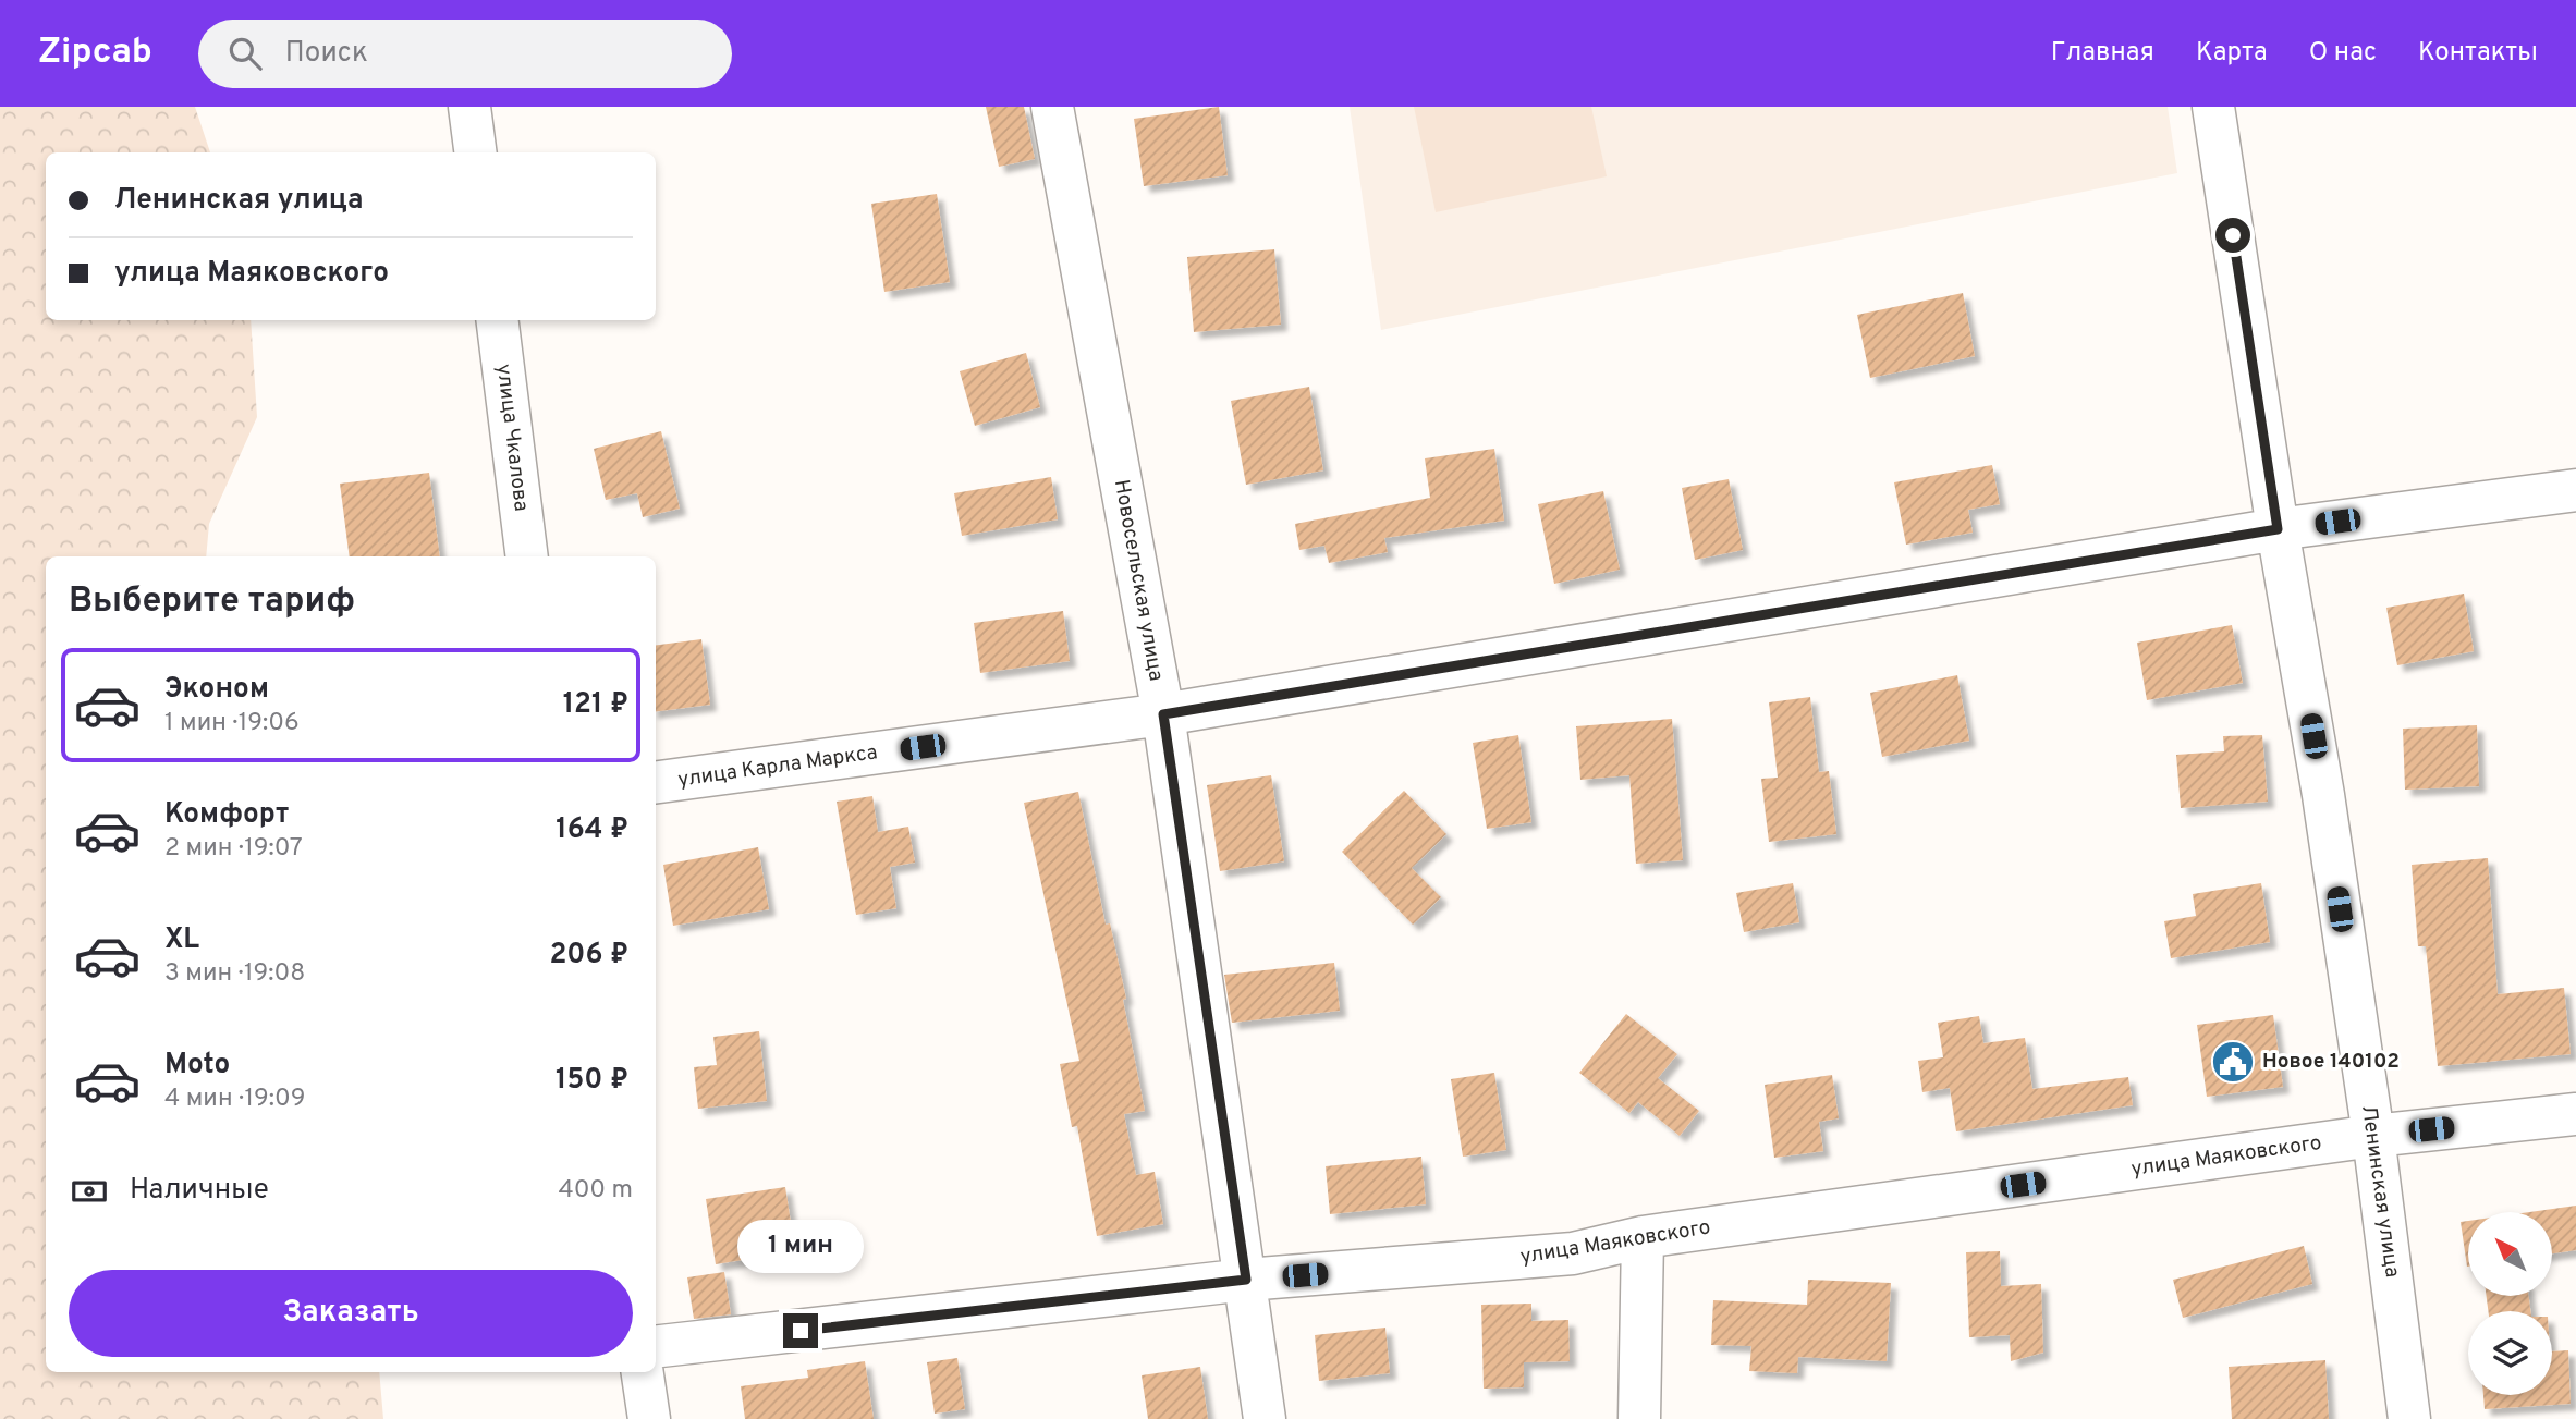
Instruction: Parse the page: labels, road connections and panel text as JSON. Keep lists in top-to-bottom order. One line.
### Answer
{"streets":{"street":["улица Чкалова","Новосельская улица","улица Карла Маркса","улица Маяковского","Ленинская улица"]},"crossings":[["Новосельская улица","улица Карла Маркса"],["Новосельская улица","улица Маяковского"],["улица Карла Маркса","Ленинская улица"],["улица Маяковского","Ленинская улица"]],"places":{"public building":["Новое 140102"]},"north":"top left","page":{"header":"Zipcab","search":"Поиск","nav":["Главная","Карта","О нас","Контакты"],"banner":["Ленинская улица","улица Маяковского"],"heading":"Выберите тариф","list":[{"name":"Эконом","note":"1 мин · 19:06","value":"121 ₽"},{"name":"Комфорт","note":"2 мин · 19:07","value":"164 ₽"},{"name":"XL","note":"3 мин · 19:08","value":"206 ₽"},{"name":"Moto","note":"4 мин · 19:09","value":"150 ₽"}],"pay":["Наличные","400 m"],"bubble":"1 мин","buttons":"Заказать"}}
